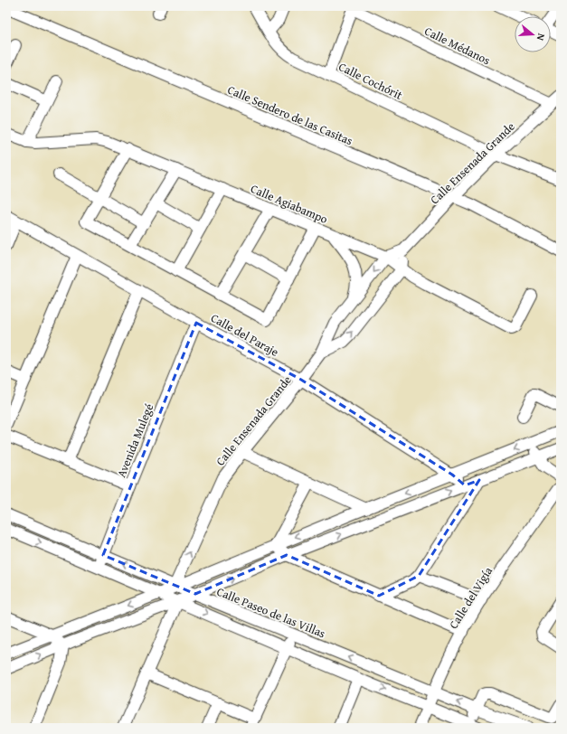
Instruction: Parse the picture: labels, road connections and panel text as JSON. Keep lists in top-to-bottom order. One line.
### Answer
{"streets":{"street":["Calle Médanos","Calle Cochórit","Calle Sendero de las Casitas","Calle Ensenada Grande","Calle Agiabampo","Calle del Paraje","Avenida Mulegé","Calle del Vigía","Calle Paseo de las Villas"]},"crossings":[["Calle Médanos","Calle Ensenada Grande"],["Calle Cochórit","Calle Ensenada Grande"],["Calle Sendero de las Casitas","Calle Ensenada Grande"],["Calle Ensenada Grande","Calle Agiabampo"],["Calle Ensenada Grande","Calle del Paraje"],["Calle Ensenada Grande","Calle Paseo de las Villas"],["Calle del Paraje","Avenida Mulegé"],["Avenida Mulegé","Calle Paseo de las Villas"],["Calle del Vigía","Calle Paseo de las Villas"]],"north":"right"}
